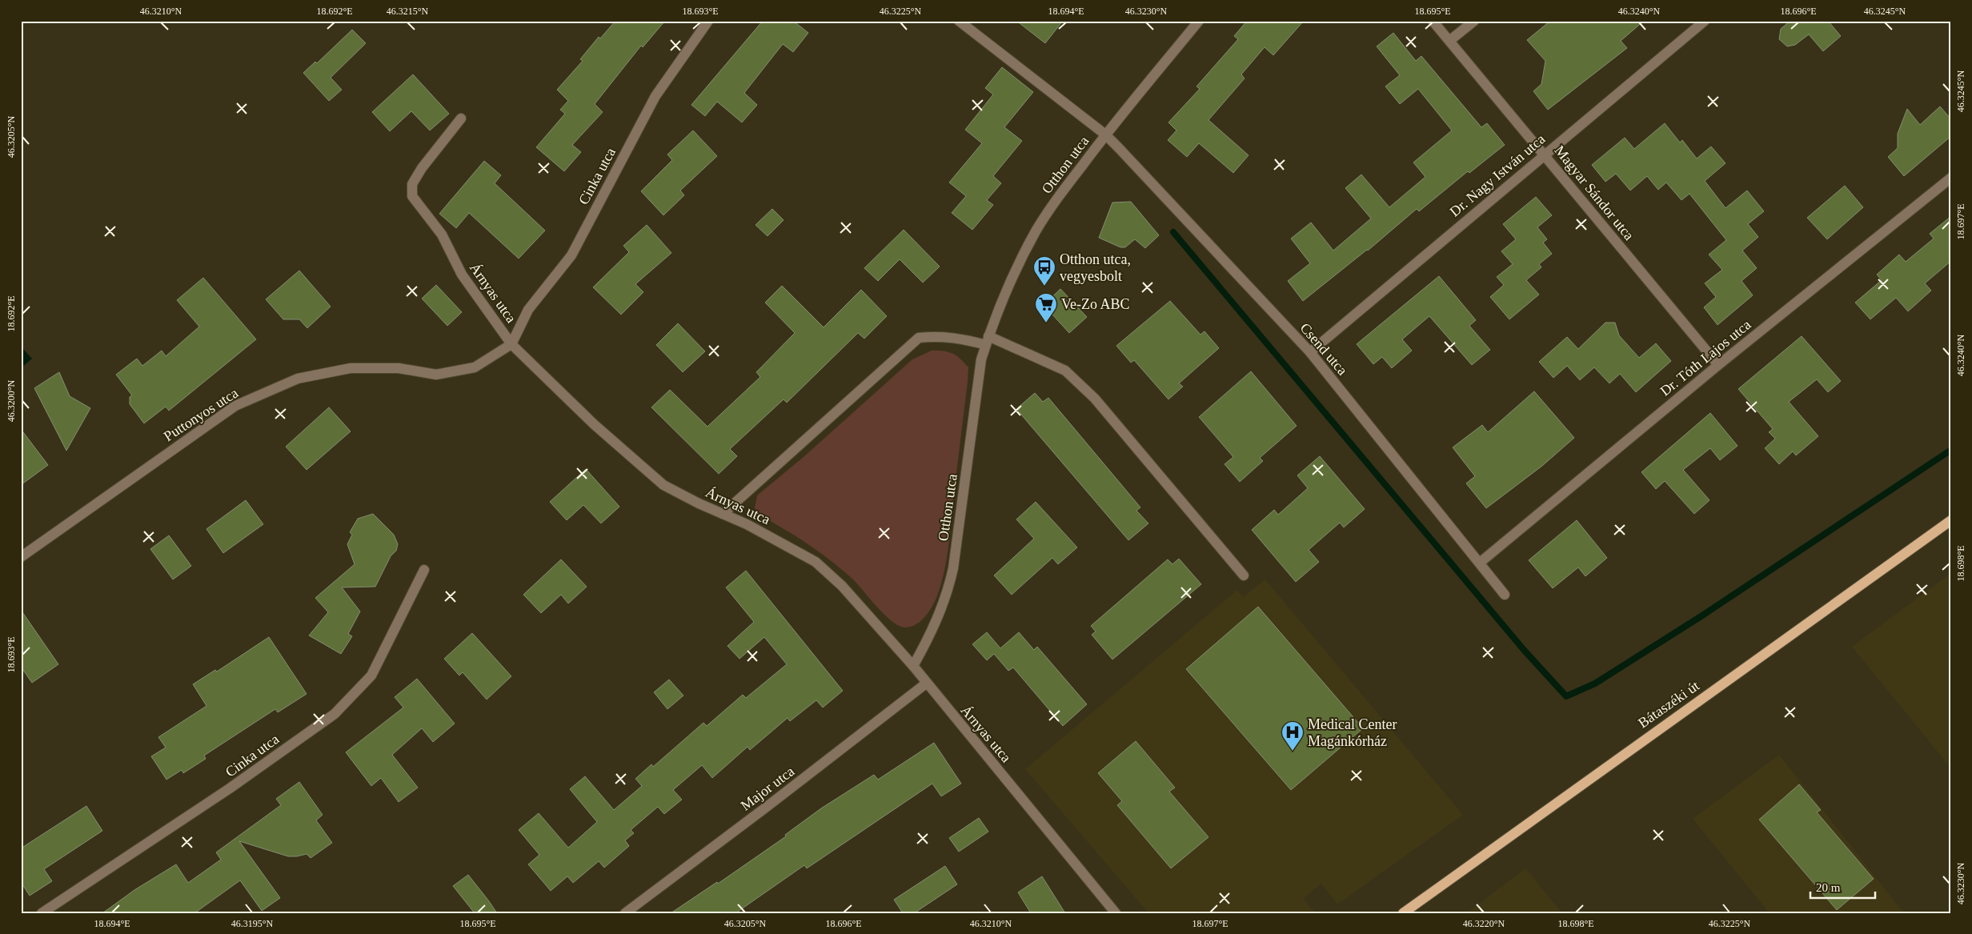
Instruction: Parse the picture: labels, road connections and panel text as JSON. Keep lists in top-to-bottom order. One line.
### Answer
{"streets":{"main road":["Bátaszéki út"],"street":["Otthon utca","Dr. Nagy István utca","Cinka utca","Magyar Sándor utca","Árnyas utca","Csend utca","Dr. Tóth Lajos utca","Puttonyos utca","Major utca"]},"crossings":[["Otthon utca","Árnyas utca"],["Otthon utca","Csend utca"],["Dr. Nagy István utca","Magyar Sándor utca"],["Dr. Nagy István utca","Csend utca"],["Cinka utca","Árnyas utca"],["Cinka utca","Puttonyos utca"],["Magyar Sándor utca","Dr. Tóth Lajos utca"],["Árnyas utca","Puttonyos utca"],["Árnyas utca","Major utca"],["Csend utca","Dr. Tóth Lajos utca"]],"places":{"bus stop":["Otthon utca, vegyesbolt"],"supermarket":["Ve-Zo ABC"],"hospital":["Medical Center Magánkórház"]},"scale_bar":"20 m","coordinates":["46.3210°N","18.692°E","46.3215°N","18.693°E","46.3225°N","18.694°E","46.3230°N","18.695°E","46.3240°N","18.696°E","46.3245°N","46.3205°N","18.697°E","46.3200°N","18.698°E","46.3195°N","46.3220°N"]}
